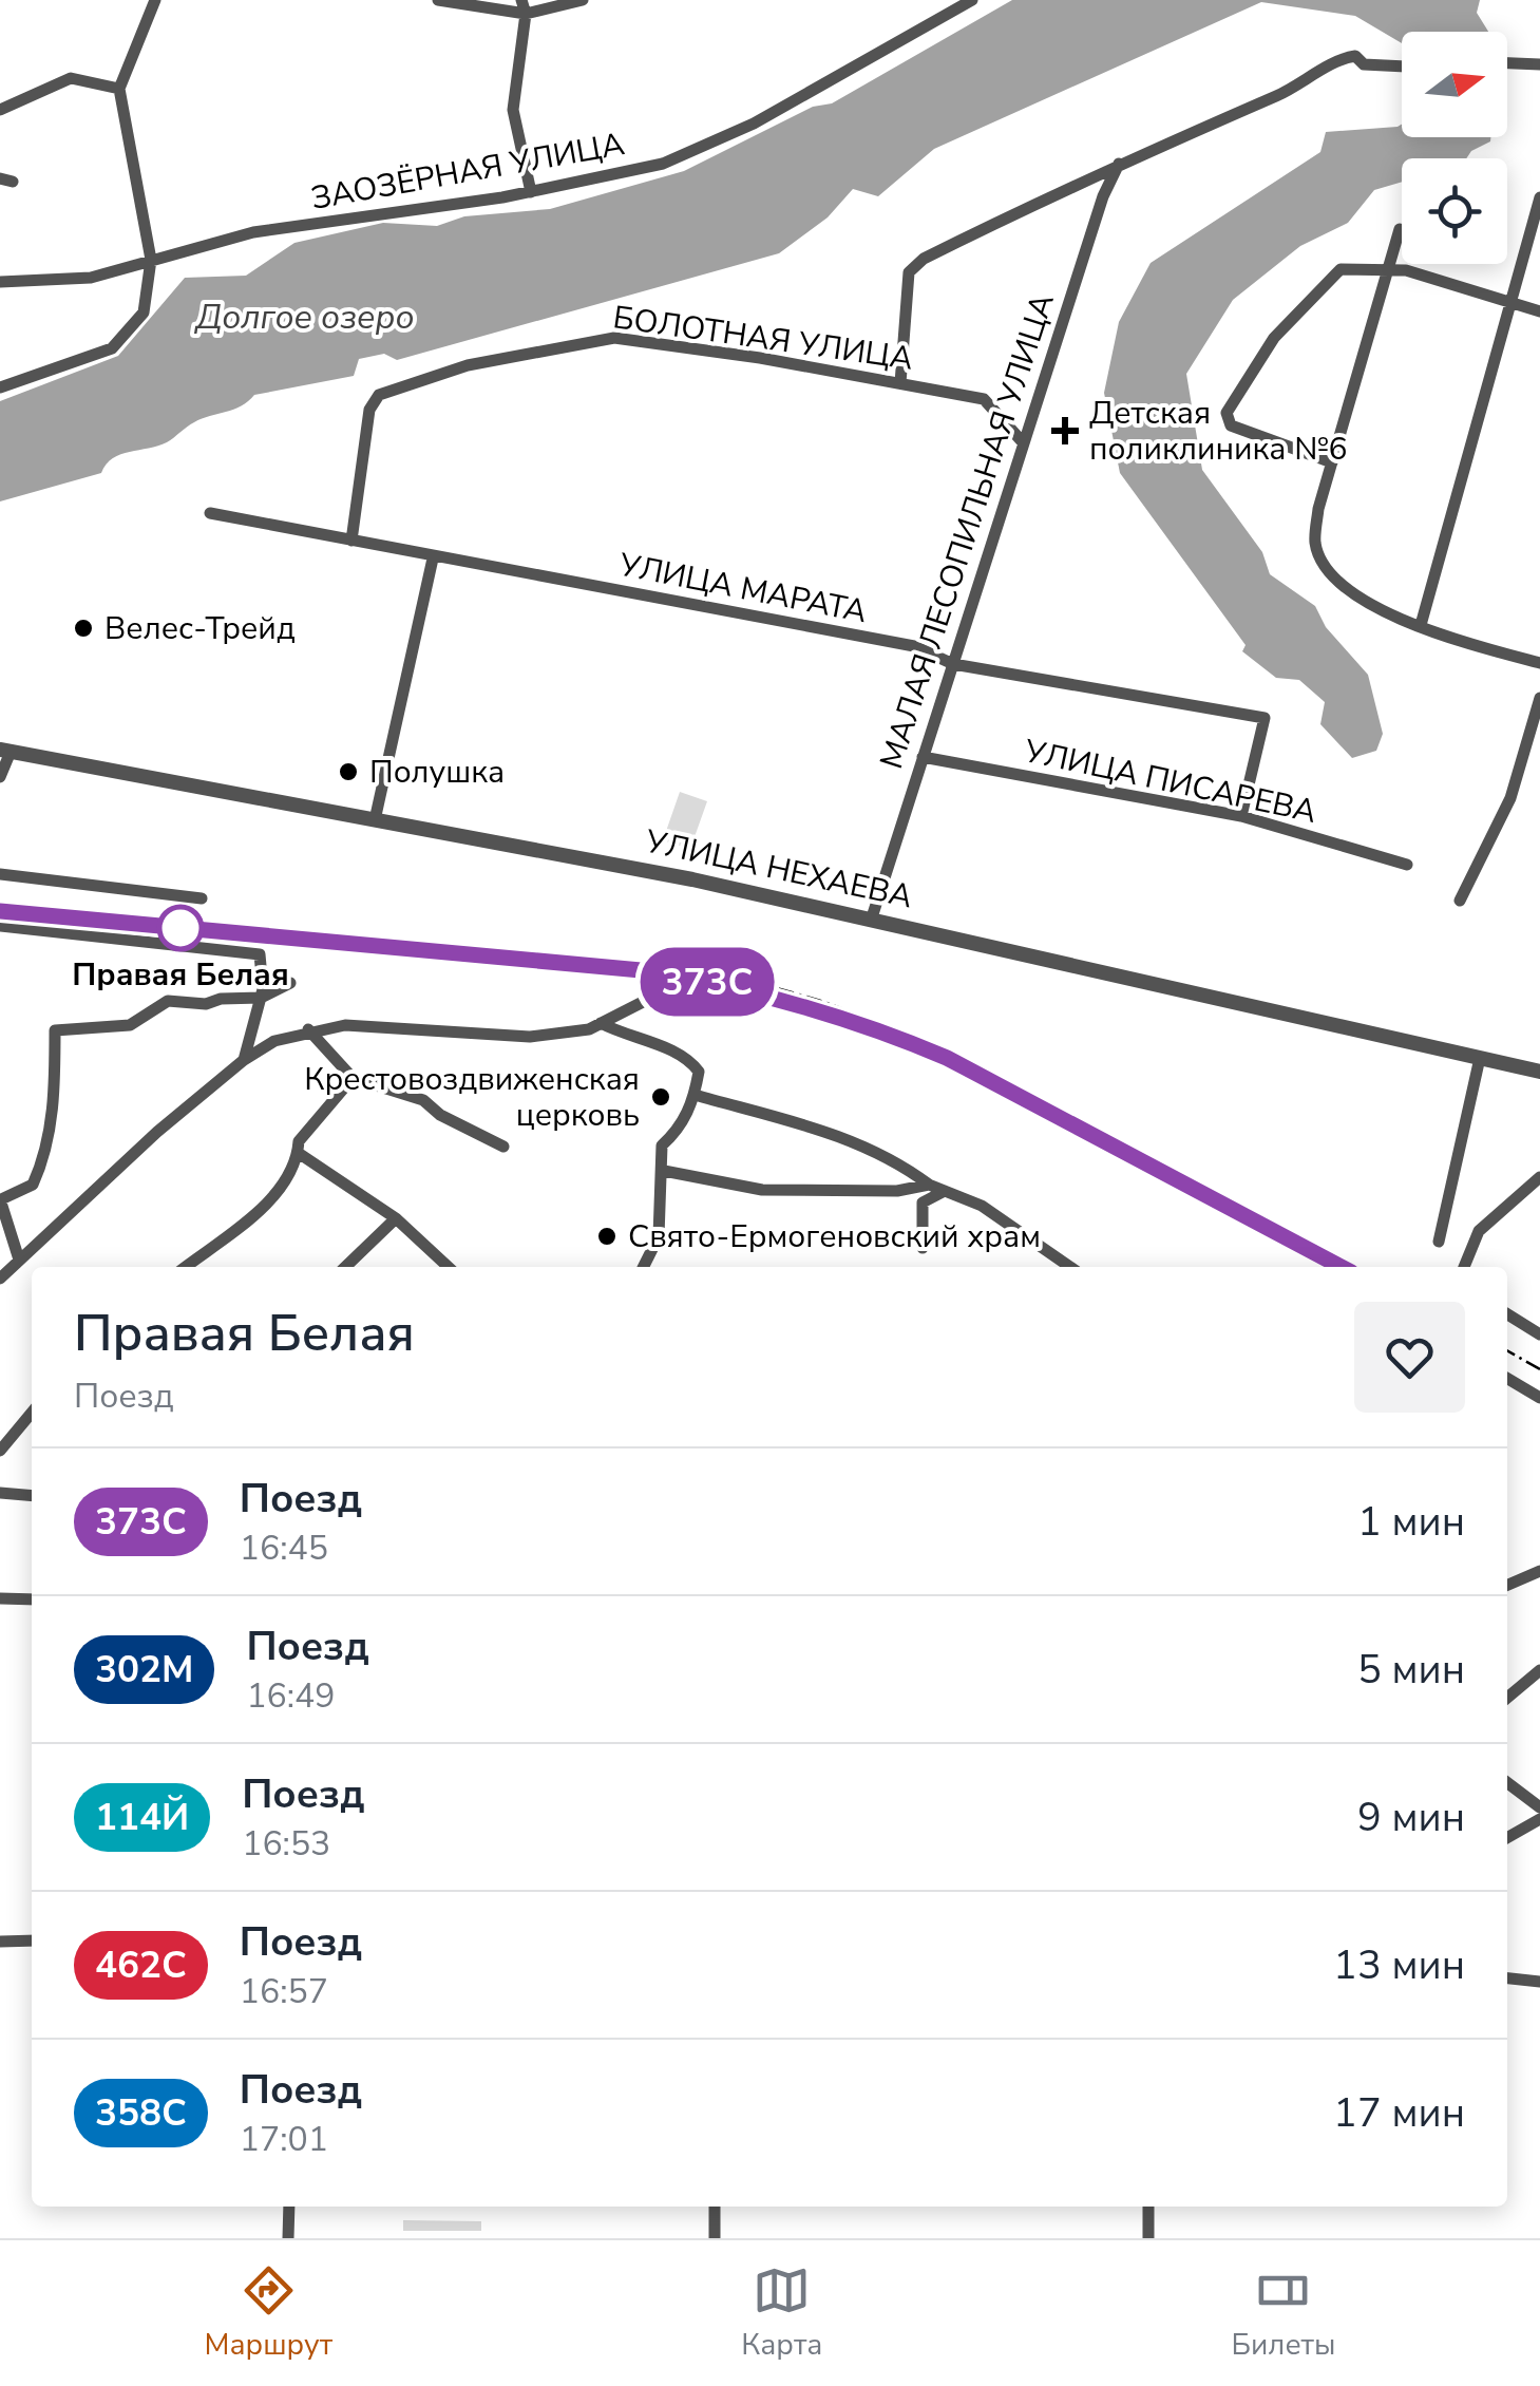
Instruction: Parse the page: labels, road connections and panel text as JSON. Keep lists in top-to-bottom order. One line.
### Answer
{"streets":{"street":["ЗАОЗЁРНАЯ УЛИЦА","БОЛОТНАЯ УЛИЦА","МАЛАЯ ЛЕСОПИЛЬНАЯ УЛИЦА","УЛИЦА МАРАТА","УЛИЦА ПИСАРЕВА","УЛИЦА НЕХАЕВА"]},"crossings":[["БОЛОТНАЯ УЛИЦА","МАЛАЯ ЛЕСОПИЛЬНАЯ УЛИЦА"],["БОЛОТНАЯ УЛИЦА","УЛИЦА МАРАТА"],["МАЛАЯ ЛЕСОПИЛЬНАЯ УЛИЦА","УЛИЦА МАРАТА"],["МАЛАЯ ЛЕСОПИЛЬНАЯ УЛИЦА","УЛИЦА ПИСАРЕВА"],["МАЛАЯ ЛЕСОПИЛЬНАЯ УЛИЦА","УЛИЦА НЕХАЕВА"],["УЛИЦА МАРАТА","УЛИЦА ПИСАРЕВА"]],"water":["Долгое озеро"],"places":{"health":["Детская поликлиника №6"],"other":["Велес-Трейд","Полушка","Правая Белая","Крестовоздвиженская церковь","Свято-Ермогеновский храм"]},"north":"right","page":{"on_map":"373C","heading":["Правая Белая","Поезд"],"list":[{"mark":"373C","name":"Поезд","note":"16:45","value":"1 мин"},{"mark":"302М","name":"Поезд","note":"16:49","value":"5 мин"},{"mark":"114Й","name":"Поезд","note":"16:53","value":"9 мин"},{"mark":"462С","name":"Поезд","note":"16:57","value":"13 мин"},{"mark":"358С","name":"Поезд","note":"17:01","value":"17 мин"}],"tabs":["Маршрут","Карта","Билеты"]}}
